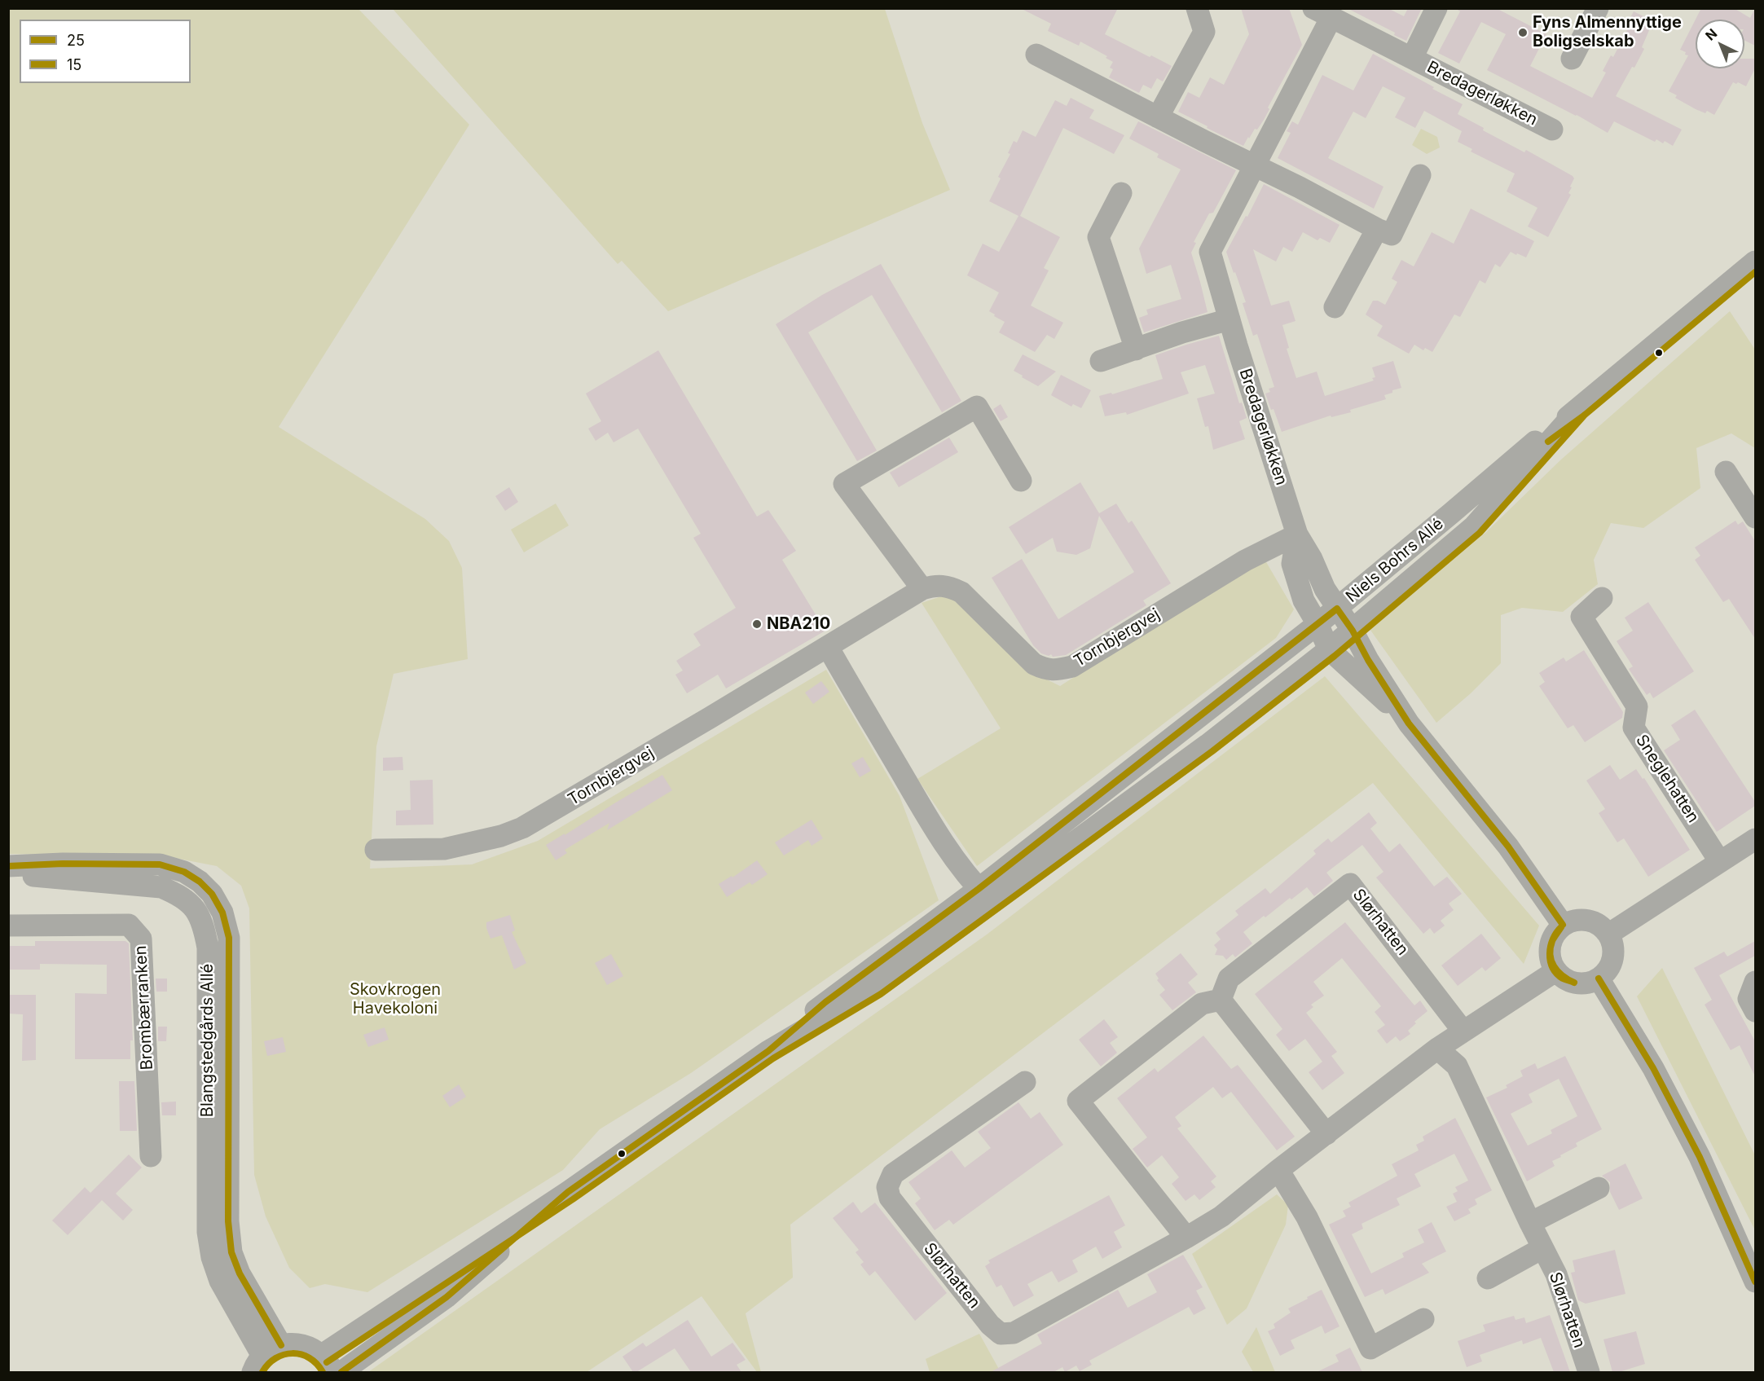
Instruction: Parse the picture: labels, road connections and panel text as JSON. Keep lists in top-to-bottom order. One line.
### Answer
{"streets":{"street":["Bredagerløkken","Niels Bohrs Allé","Tornbjergvej","Sneglehatten","Slørhatten","Brombærranken","Blangstedgårds Allé"]},"crossings":[["Bredagerløkken","Niels Bohrs Allé"],["Bredagerløkken","Tornbjergvej"]],"parks":["Skovkrogen Havekoloni"],"places":["Fyns Almennyttige Boligselskab","NBA210"],"lines":["transit line 15","transit line 25"],"legend":["25","15"],"north":"top left"}
